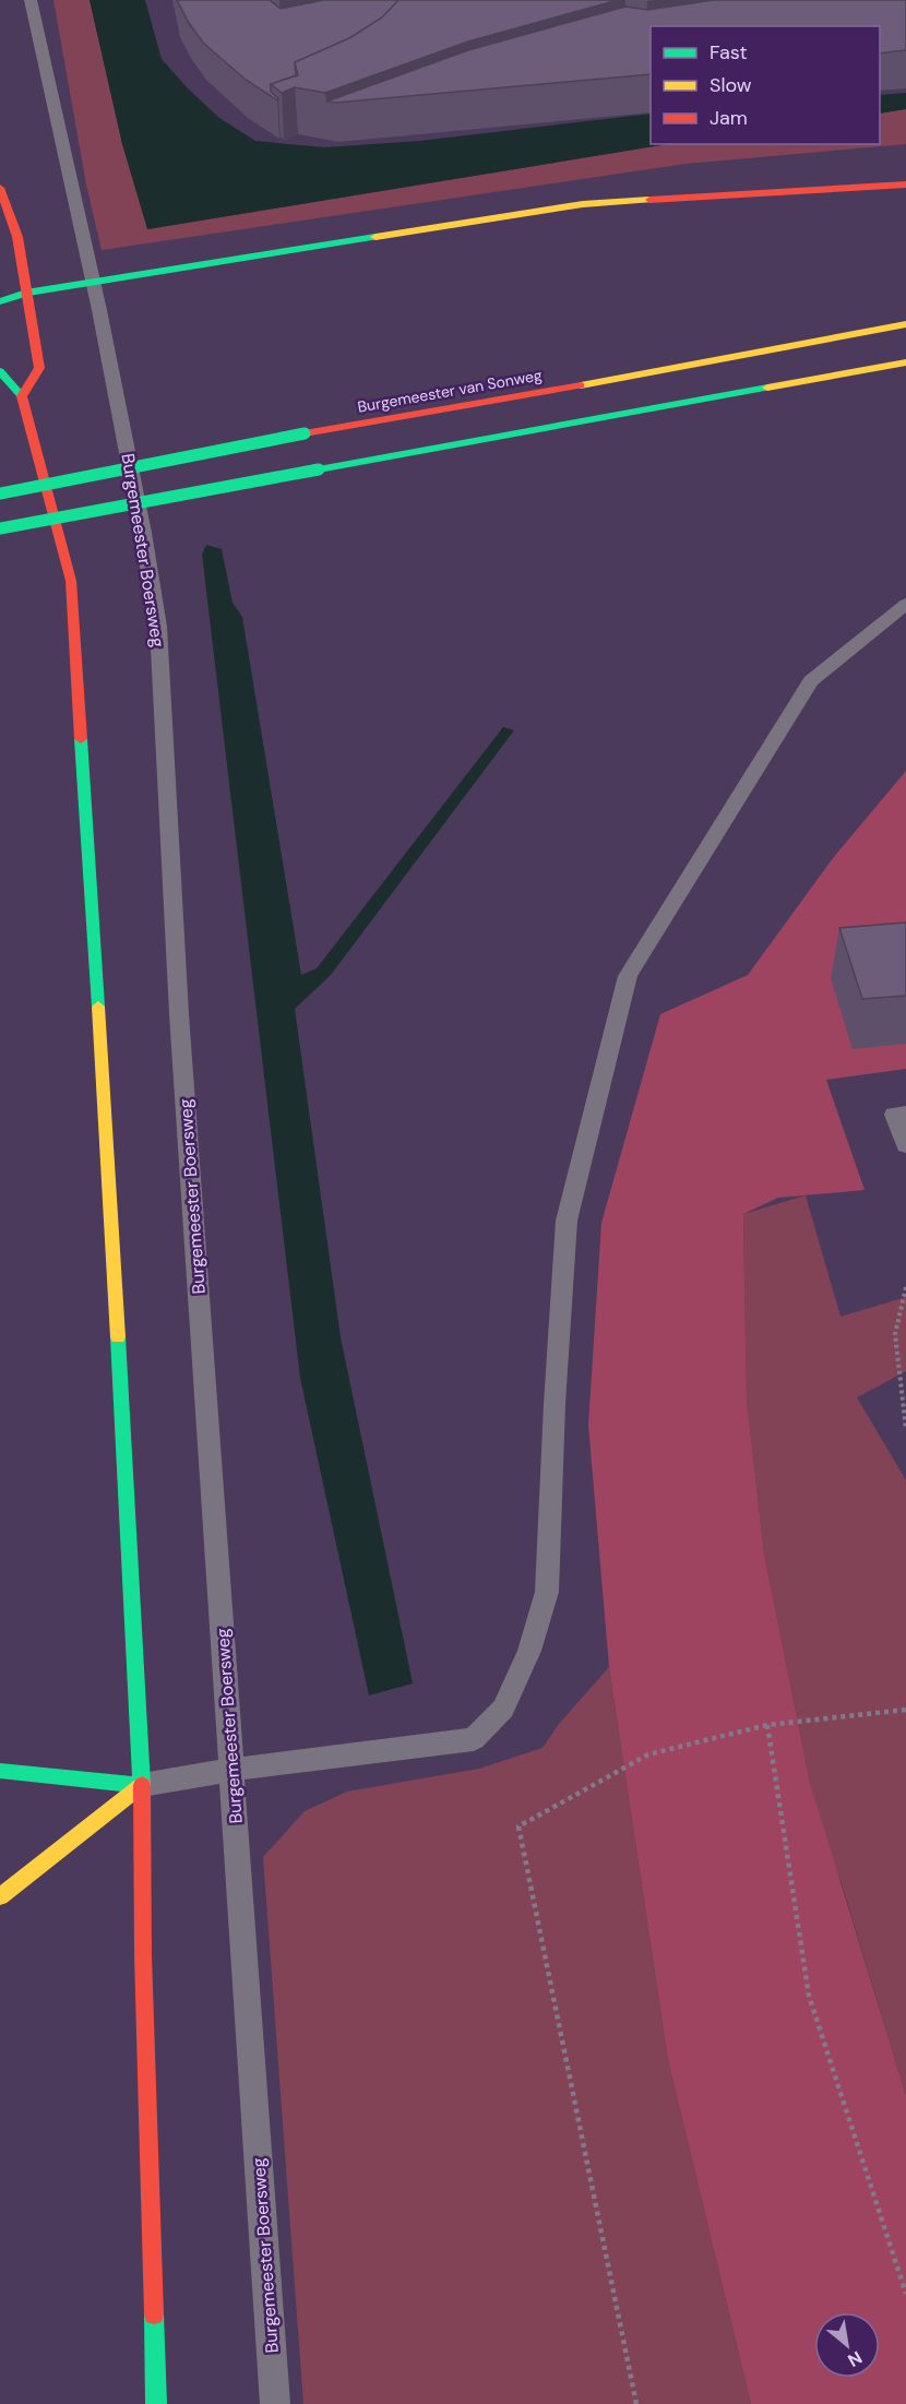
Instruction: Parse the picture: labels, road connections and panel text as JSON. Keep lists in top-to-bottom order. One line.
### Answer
{"streets":{"main road":["Burgemeester van Sonweg"],"lane":["Burgemeester Boersweg"]},"legend":["Fast","Slow","Jam"],"north":"bottom right"}
